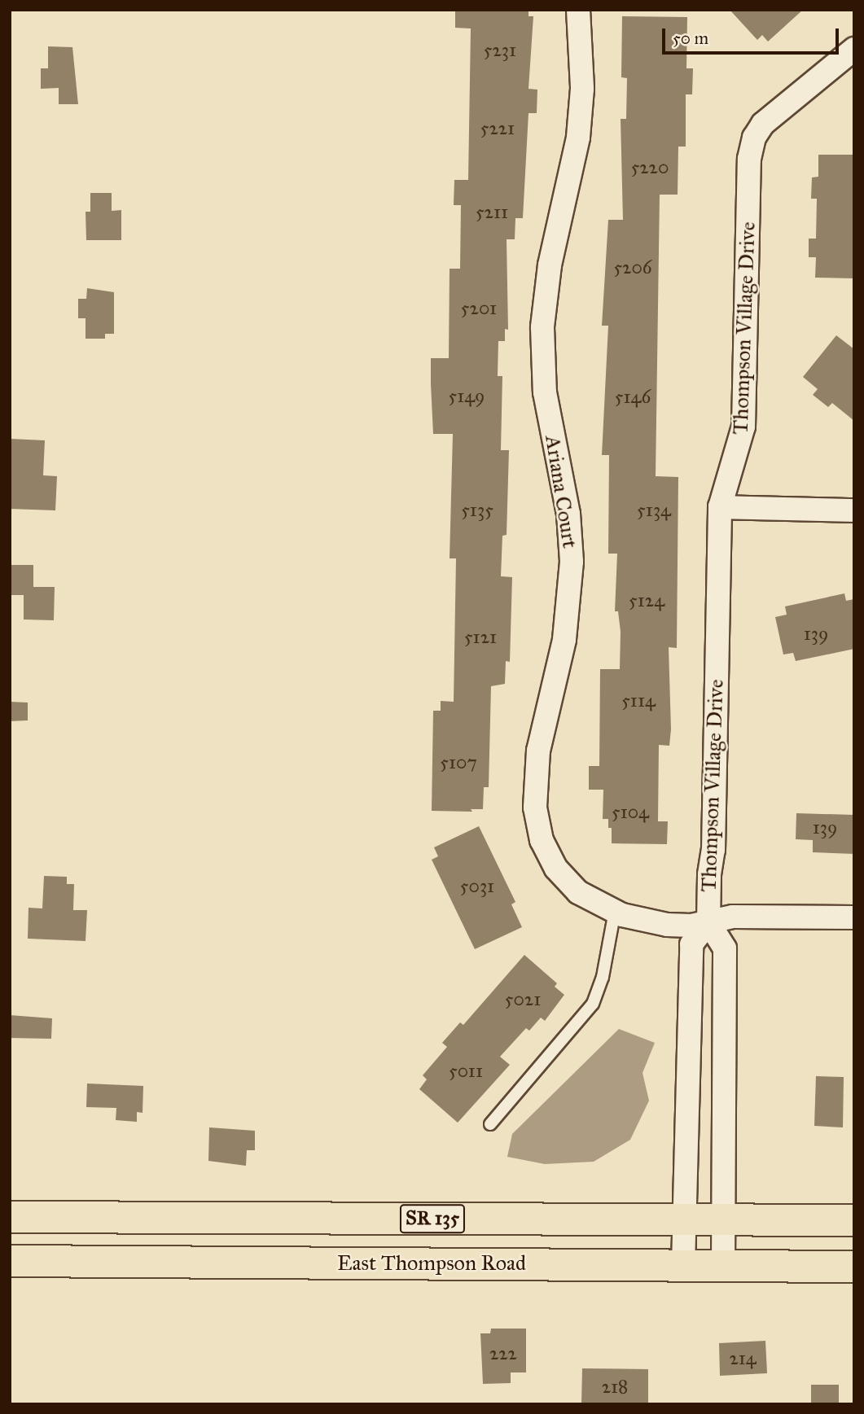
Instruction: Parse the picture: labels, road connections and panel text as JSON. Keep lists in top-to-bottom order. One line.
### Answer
{"streets":{"main road":["SR 135","East Thompson Road"],"street":["Thompson Village Drive","Ariana Court"]},"crossings":[["Thompson Village Drive","Ariana Court"],["Thompson Village Drive","SR 135"],["Thompson Village Drive","East Thompson Road"]],"house_numbers":["5231","5221","5220","5211","5206","5201","5149","5146","5135","5134","5124","139","5121","5114","5107","5104","139","5031","5021","5011","222","214","218"],"scale_bar":"50 m"}
